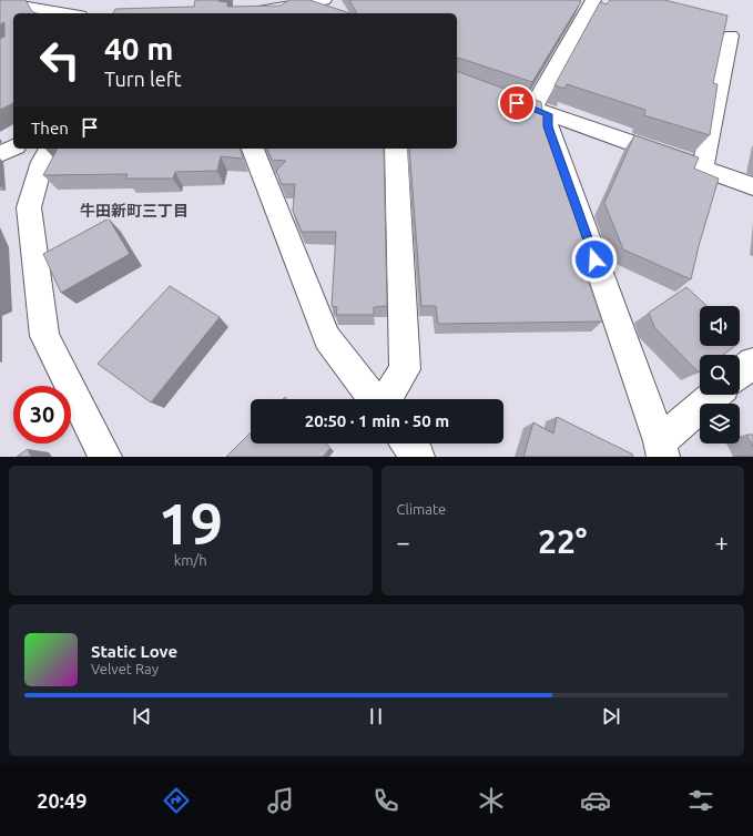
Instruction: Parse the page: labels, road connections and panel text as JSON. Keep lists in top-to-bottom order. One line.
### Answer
{"districts":["牛田新町三丁目"],"page":{"turn":["40 m","Turn left"],"then":"Then","limit":"30","trip":"20:50 · 1 min · 50 m","tile":[["19","km/h"],"Climate"],"heat":["−","22°","+"],"song":["Static Love","Velvet Ray"],"tabs":"20:49"}}
